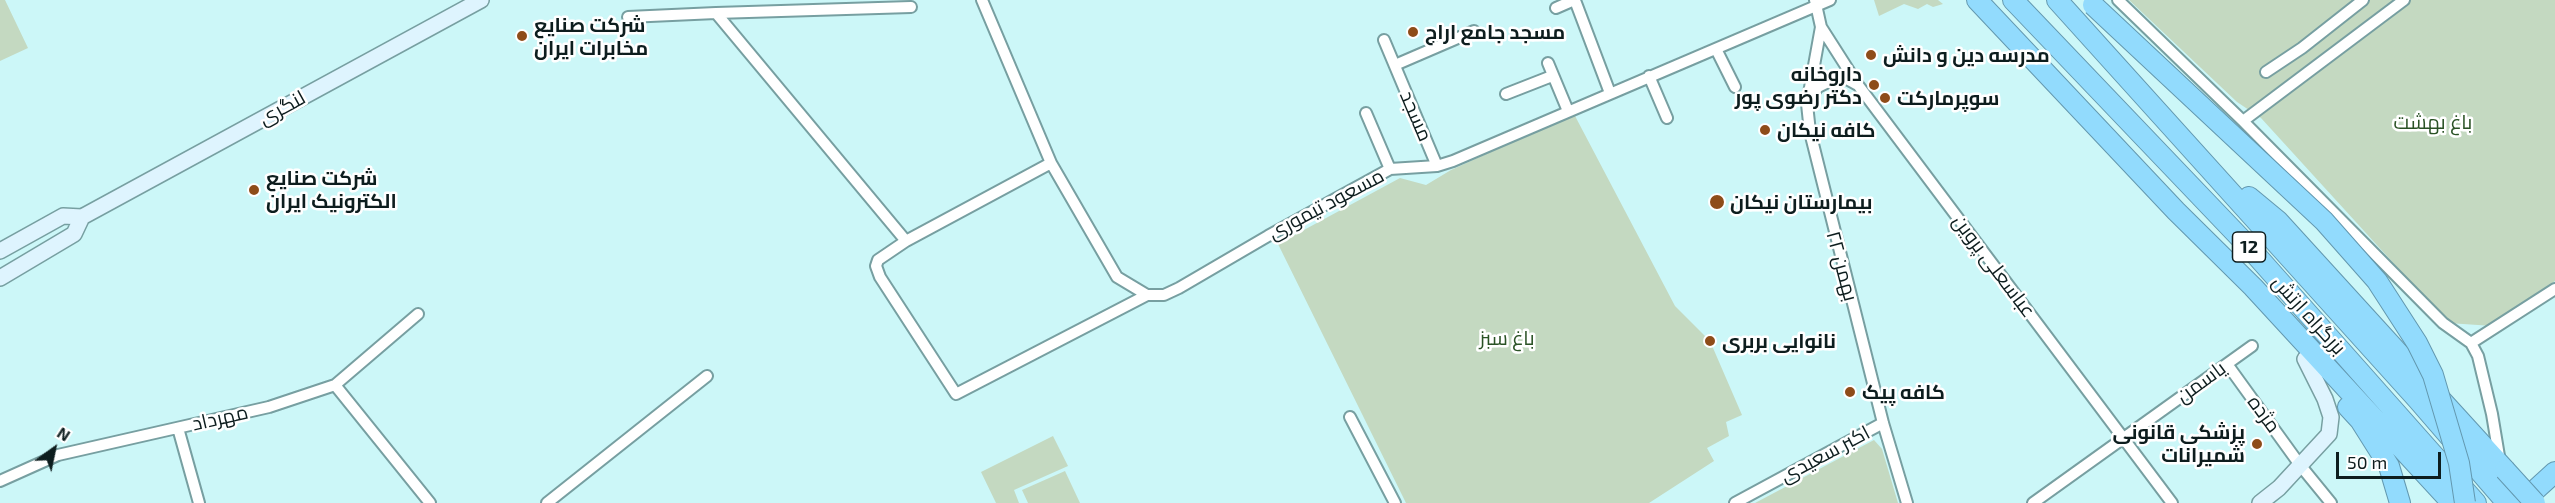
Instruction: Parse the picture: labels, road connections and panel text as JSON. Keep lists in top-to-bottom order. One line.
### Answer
{"streets":{"highway":["12","بزرگراه ارتش"],"main road":["لنگری"],"street":["مسجد","مسعود تیموری","۲۲ بهمن","عباسعلی پروین","یاسمن","مژده","مهرداد","اکبر سعیدی"]},"crossings":[["مسجد","مسعود تیموری"],["۲۲ بهمن","عباسعلی پروین"],["۲۲ بهمن","اکبر سعیدی"],["عباسعلی پروین","یاسمن"],["یاسمن","مژده"]],"parks":["باغ بهشت","باغ سبز"],"places":["مسجد جامع اراج","شرکت صنایع مخابرات ایران","مدرسه دین و دانش","داروخانه دکتر رضوی پور","سوپرمارکت","کافه نیکان","شرکت صنایع الکترونیک ایران","بیمارستان نیکان","نانوایی بربری","کافه پیک","پزشکی قانونی شمیرانات"],"scale_bar":"50 m","north":"top right"}
